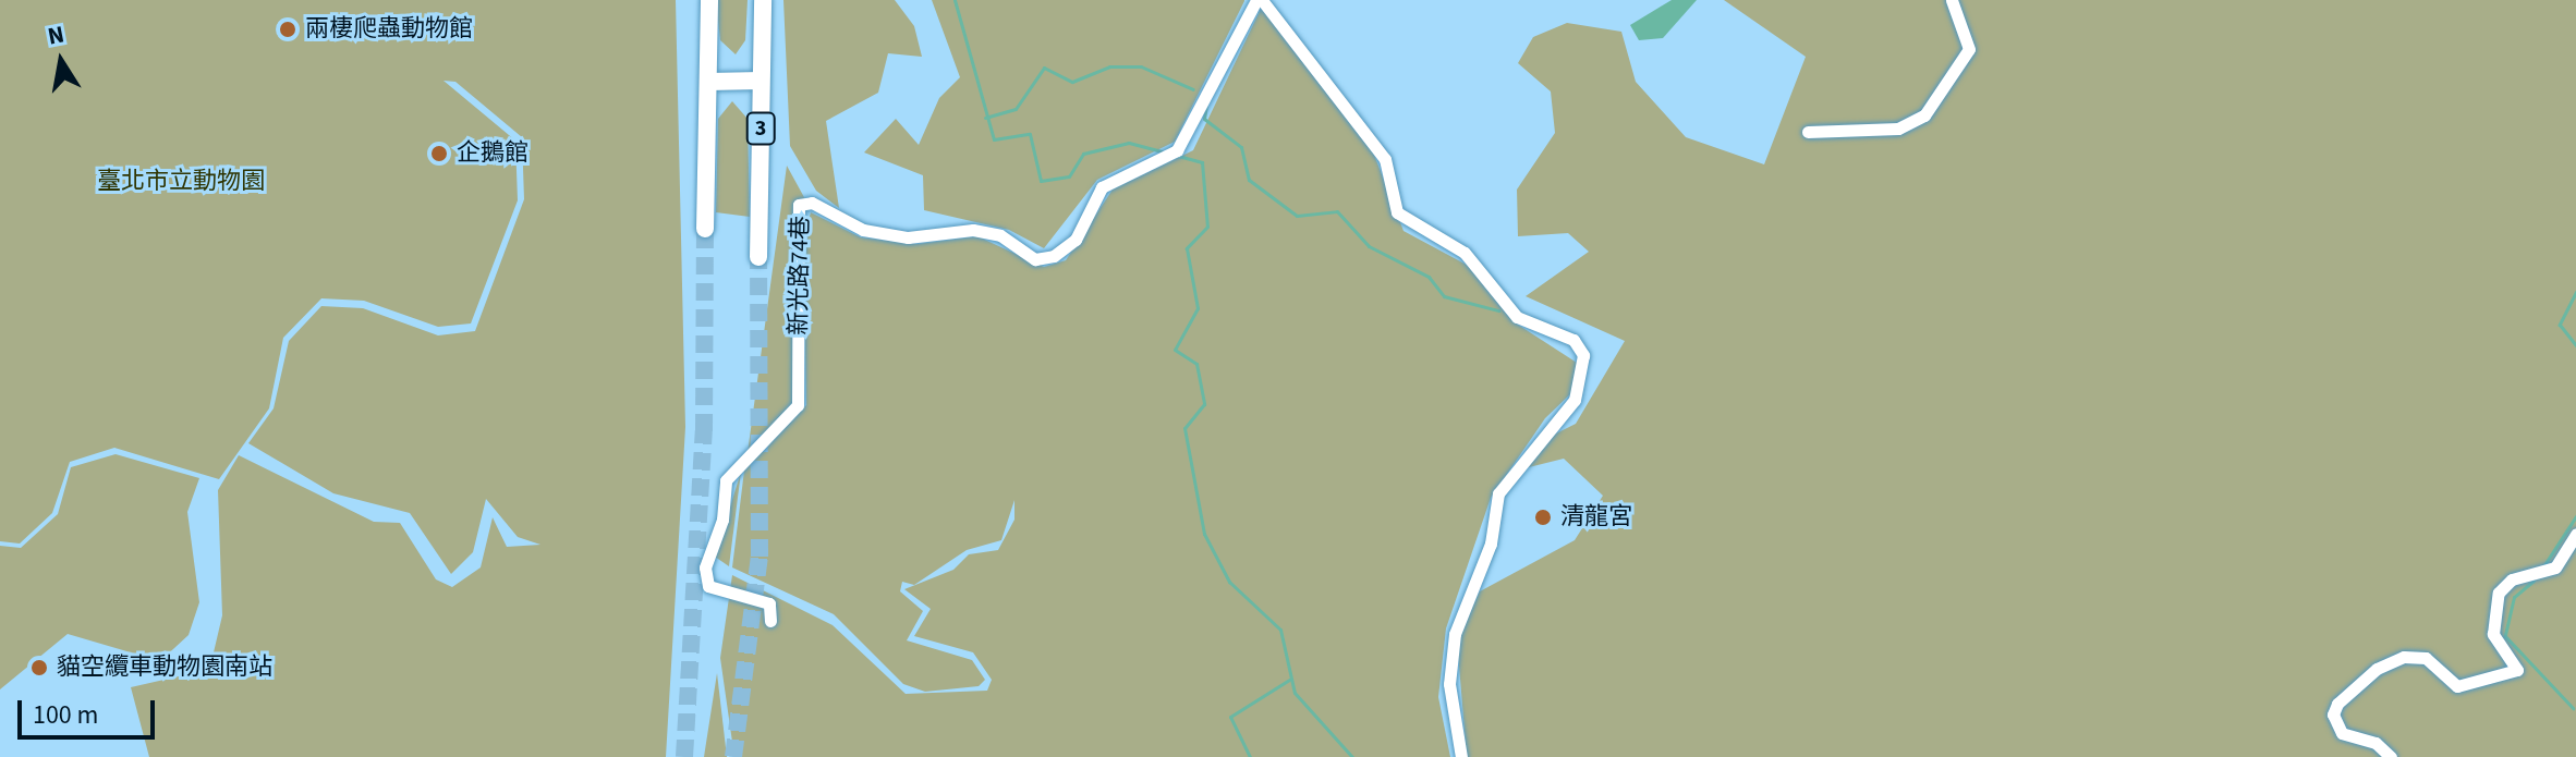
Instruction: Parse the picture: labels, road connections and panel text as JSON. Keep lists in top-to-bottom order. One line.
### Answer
{"streets":{"highway":["3"],"street":["新光路74巷"]},"parks":["臺北市立動物園"],"places":["兩棲爬蟲動物館","企鵝館","清龍宮","貓空纜車動物園南站"],"scale_bar":"100 m","north":"top"}
